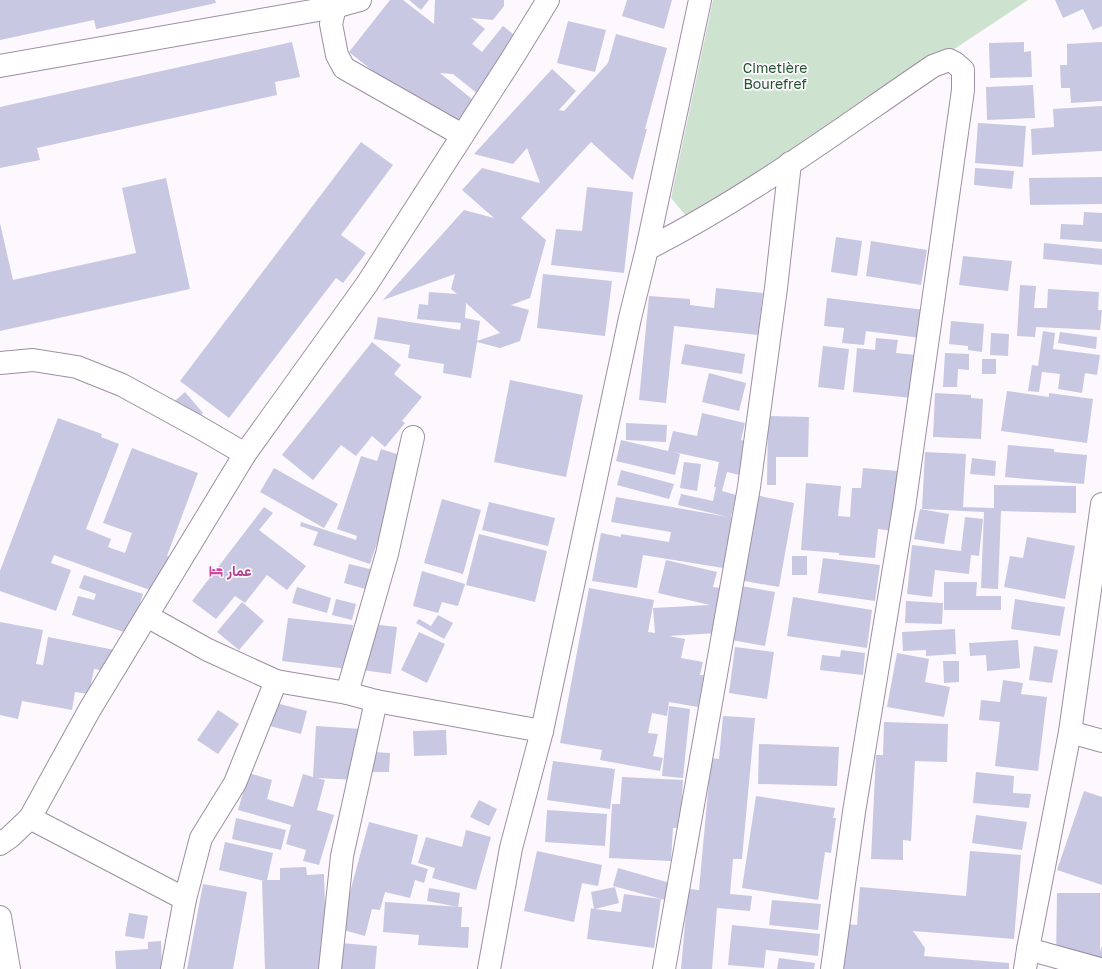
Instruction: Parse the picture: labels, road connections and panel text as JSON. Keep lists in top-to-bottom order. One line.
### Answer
{"parks":["Cimetière Bourefref"],"places":{"hotel":["عمار"]}}
